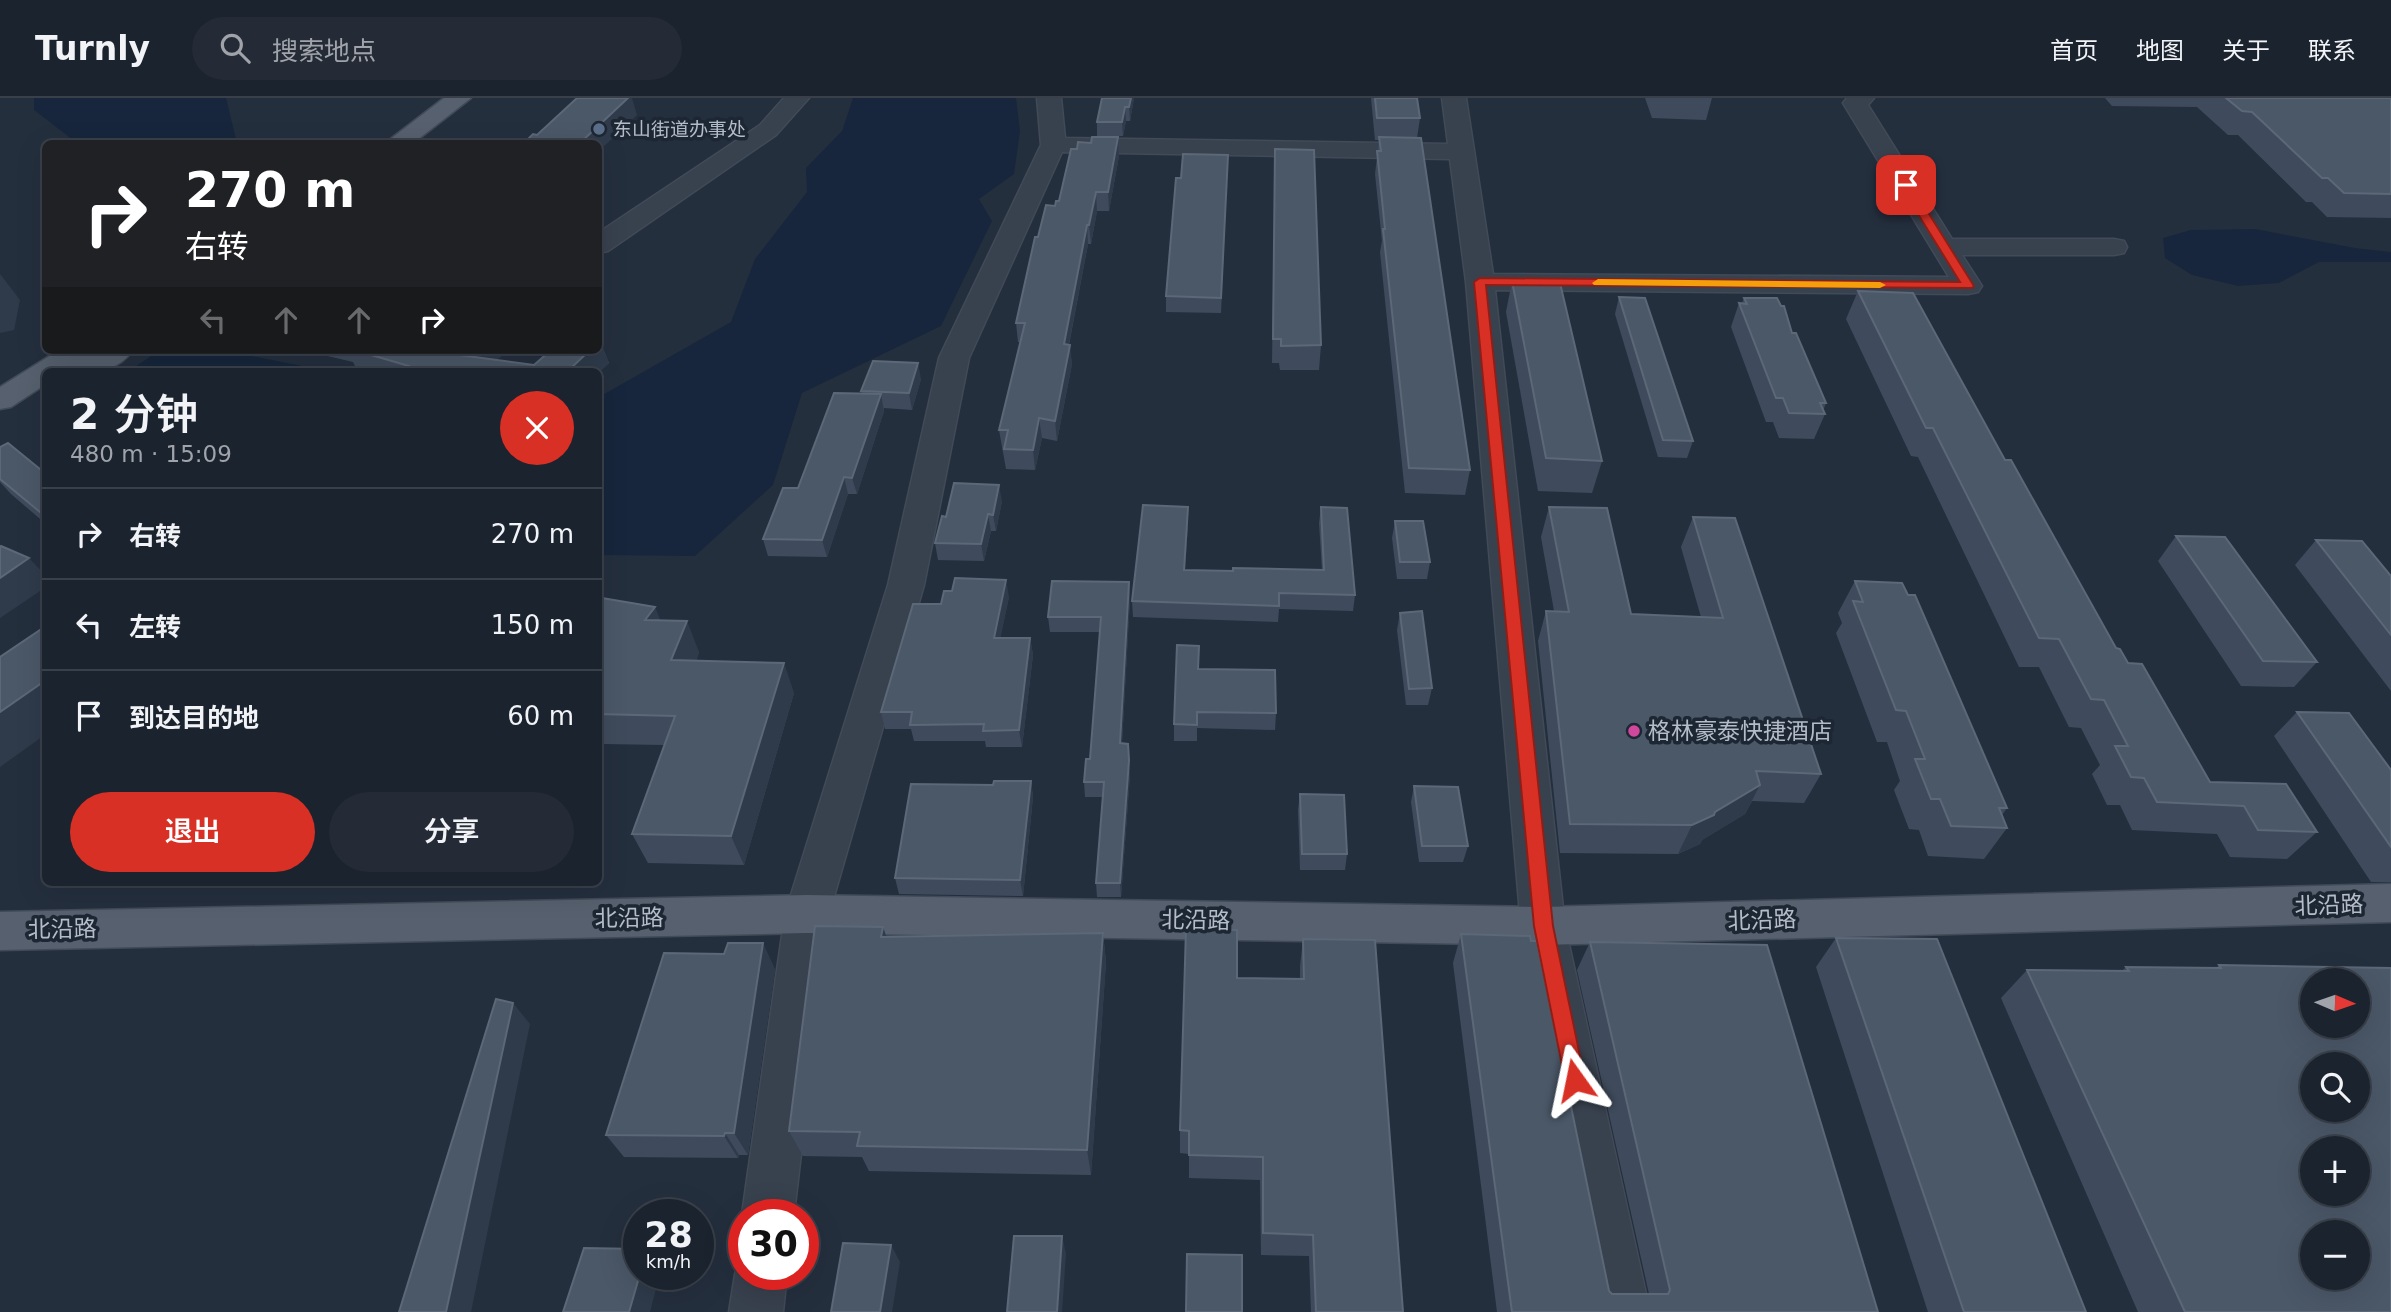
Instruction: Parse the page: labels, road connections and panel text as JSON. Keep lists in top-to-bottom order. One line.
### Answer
{"streets":{"main road":["北沿路"]},"places":["东山街道办事处","格林豪泰快捷酒店"],"north":"right","page":{"header":"Turnly","search":"搜索地点","nav":["首页","地图","关于","联系"],"turn":["270 m","右转"],"heading":["2 分钟","480 m · 15:09"],"list":[{"name":"右转","value":"270 m"},{"name":"左转","value":"150 m"},{"name":"到达目的地","value":"60 m"}],"buttons":["退出","分享"],"map_buttons":["+","−"],"speed":"28 km/h","limit":"30"}}
